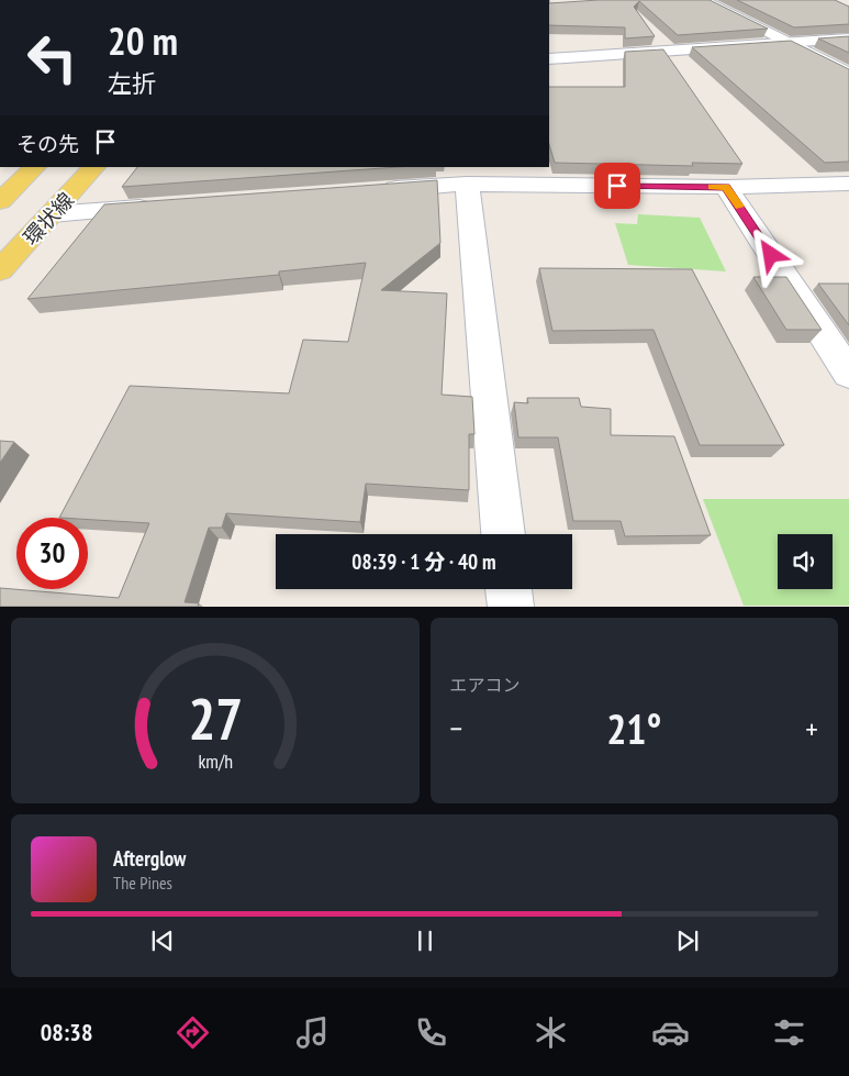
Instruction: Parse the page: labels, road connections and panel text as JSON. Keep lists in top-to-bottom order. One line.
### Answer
{"streets":{"main road":["環状線"]},"page":{"turn":["20 m","左折"],"then":"その先","limit":"30","trip":"08:39 · 1 分 · 40 m","tile":"エアコン","heat":["−","21°","+"],"song":["Afterglow","The Pines"],"tabs":"08:38","gauge":["27","km/h"]}}
